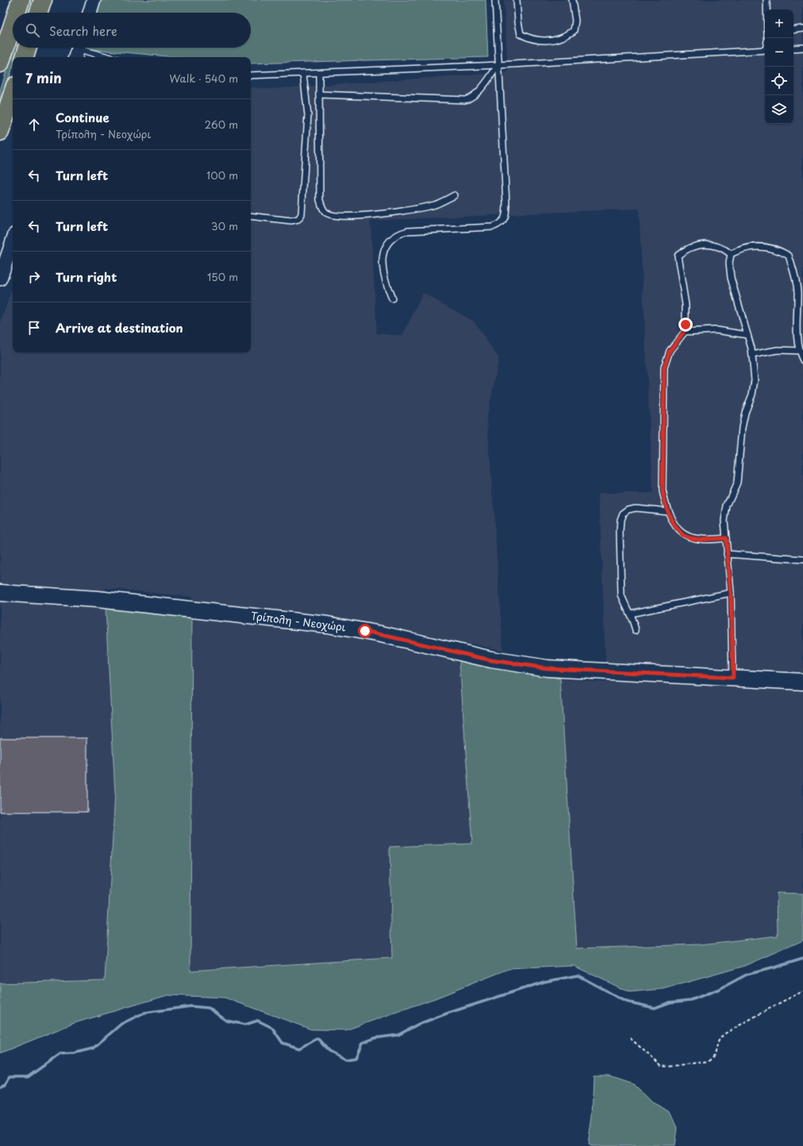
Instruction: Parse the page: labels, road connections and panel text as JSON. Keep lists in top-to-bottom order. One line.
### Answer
{"streets":{"main road":["Τρίπολη - Νεοχώρι"]},"page":{"map_buttons":["+","−"],"search":"Search here","heading":["7 min","Walk · 540 m"],"list":[["Continue","Τρίπολη - Νεοχώρι","260 m"],["Turn left","100 m"],["Turn left","30 m"],["Turn right","150 m"],"Arrive at destination"]}}
